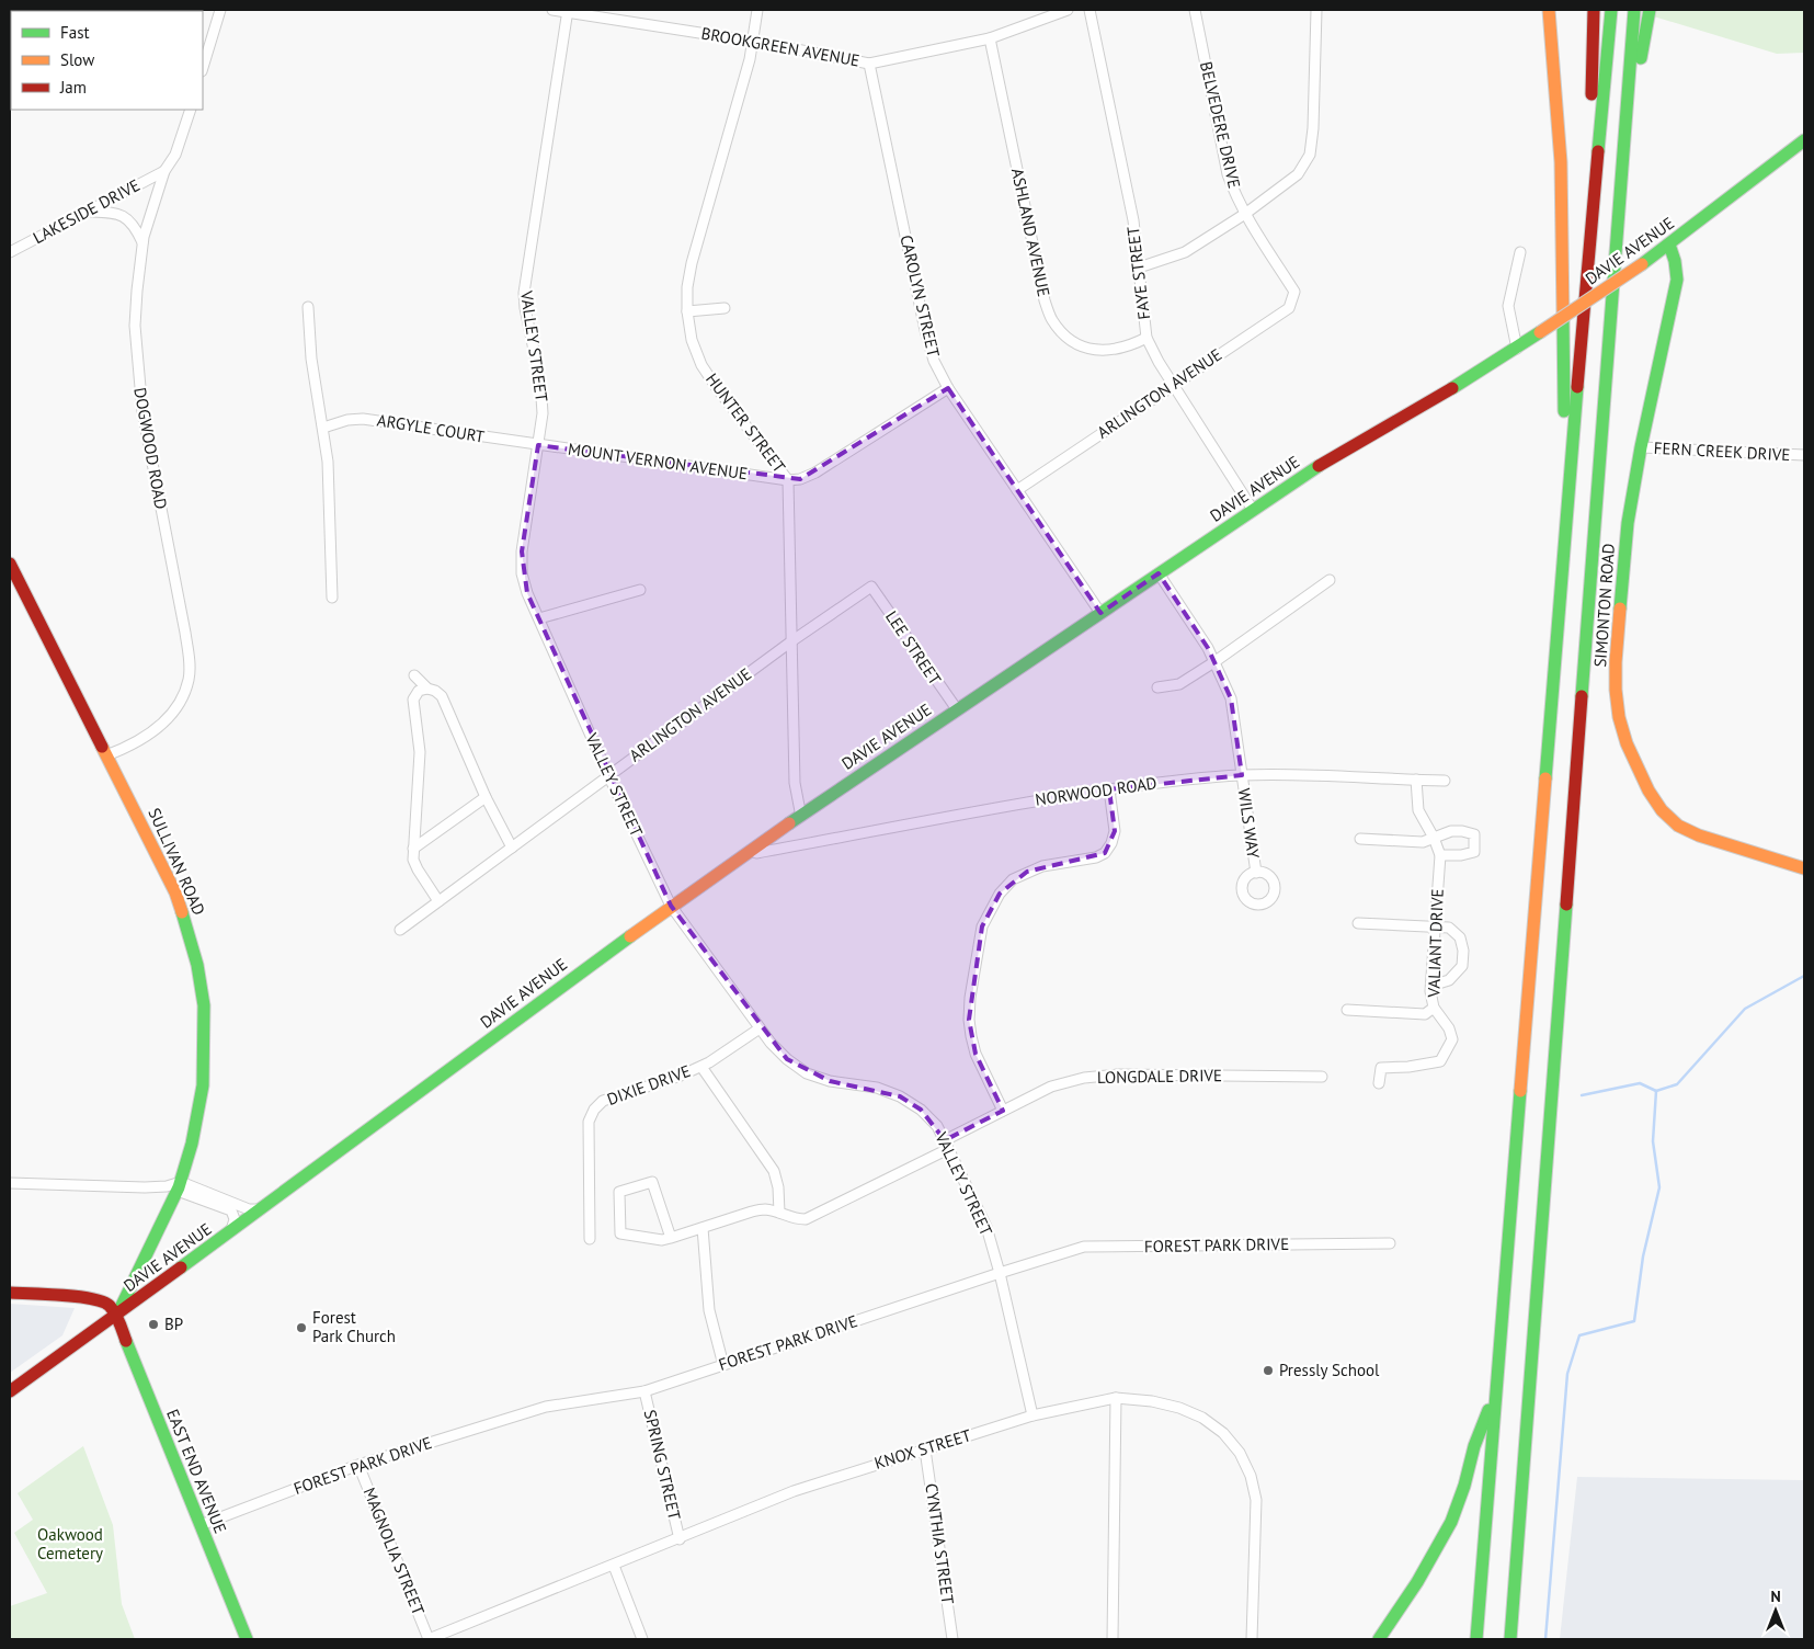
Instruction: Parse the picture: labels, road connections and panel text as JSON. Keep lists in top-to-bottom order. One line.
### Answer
{"streets":{"main road":["DAVIE AVENUE","SIMONTON ROAD","SULLIVAN ROAD","EAST END AVENUE"],"street":["BROOKGREEN AVENUE","BELVEDERE DRIVE","LAKESIDE DRIVE","ASHLAND AVENUE","FAYE STREET","CAROLYN STREET","VALLEY STREET","ARLINGTON AVENUE","HUNTER STREET","ARGYLE COURT","DOGWOOD ROAD","FERN CREEK DRIVE","MOUNT VERNON AVENUE","LEE STREET","NORWOOD ROAD","WILS WAY","VALIANT DRIVE","LONGDALE DRIVE","DIXIE DRIVE","FOREST PARK DRIVE","KNOX STREET","SPRING STREET","CYNTHIA STREET","MAGNOLIA STREET"]},"crossings":[["BROOKGREEN AVENUE","ASHLAND AVENUE"],["BROOKGREEN AVENUE","CAROLYN STREET"],["BROOKGREEN AVENUE","VALLEY STREET"],["BROOKGREEN AVENUE","HUNTER STREET"],["BELVEDERE DRIVE","ARLINGTON AVENUE"],["LAKESIDE DRIVE","DOGWOOD ROAD"],["ASHLAND AVENUE","FAYE STREET"],["DAVIE AVENUE","FAYE STREET"],["DAVIE AVENUE","CAROLYN STREET"],["DAVIE AVENUE","VALLEY STREET"],["DAVIE AVENUE","HUNTER STREET"],["DAVIE AVENUE","SIMONTON ROAD"],["DAVIE AVENUE","LEE STREET"],["DAVIE AVENUE","NORWOOD ROAD"],["DAVIE AVENUE","WILS WAY"],["DAVIE AVENUE","SULLIVAN ROAD"],["DAVIE AVENUE","EAST END AVENUE"],["FAYE STREET","ARLINGTON AVENUE"],["CAROLYN STREET","ARLINGTON AVENUE"],["CAROLYN STREET","MOUNT VERNON AVENUE"],["VALLEY STREET","ARLINGTON AVENUE"],["VALLEY STREET","ARGYLE COURT"],["VALLEY STREET","MOUNT VERNON AVENUE"],["VALLEY STREET","LONGDALE DRIVE"],["VALLEY STREET","DIXIE DRIVE"],["VALLEY STREET","FOREST PARK DRIVE"],["VALLEY STREET","KNOX STREET"],["ARLINGTON AVENUE","HUNTER STREET"],["ARLINGTON AVENUE","LEE STREET"],["HUNTER STREET","MOUNT VERNON AVENUE"],["ARGYLE COURT","MOUNT VERNON AVENUE"],["DOGWOOD ROAD","SULLIVAN ROAD"],["FERN CREEK DRIVE","SIMONTON ROAD"],["NORWOOD ROAD","WILS WAY"],["NORWOOD ROAD","VALIANT DRIVE"],["SULLIVAN ROAD","EAST END AVENUE"],["FOREST PARK DRIVE","SPRING STREET"],["FOREST PARK DRIVE","EAST END AVENUE"],["FOREST PARK DRIVE","MAGNOLIA STREET"],["KNOX STREET","SPRING STREET"],["KNOX STREET","CYNTHIA STREET"],["KNOX STREET","MAGNOLIA STREET"]],"parks":["Oakwood Cemetery"],"places":["BP","Forest Park Church","Pressly School"],"legend":["Fast","Slow","Jam"],"north":"top"}
